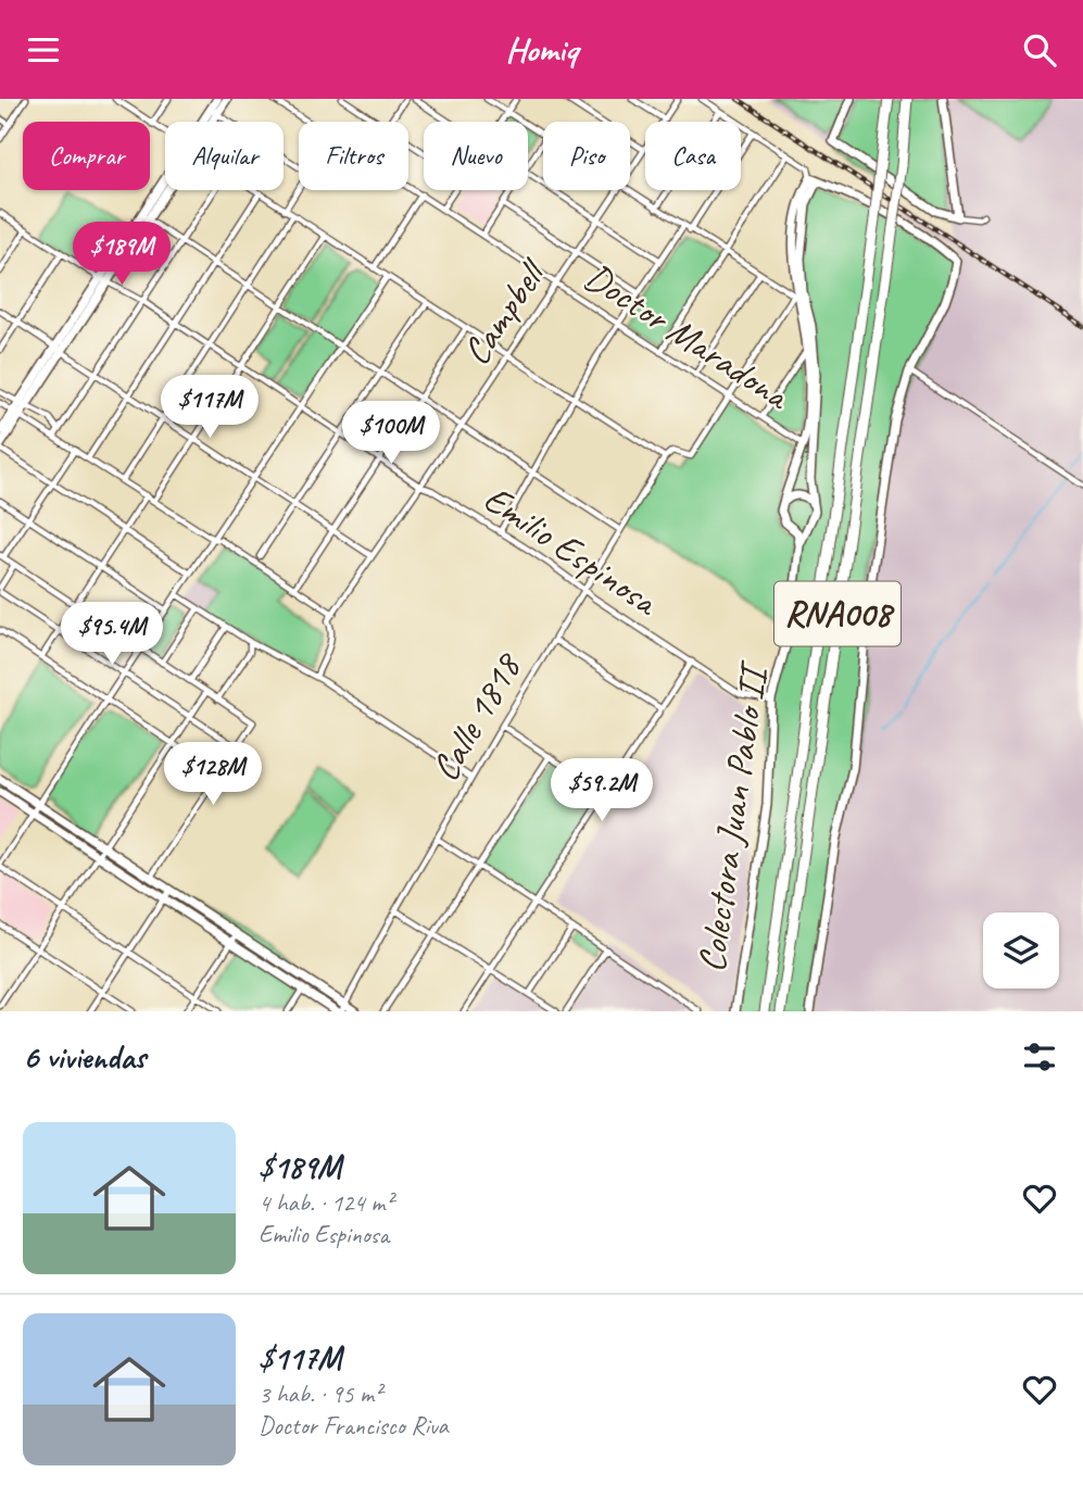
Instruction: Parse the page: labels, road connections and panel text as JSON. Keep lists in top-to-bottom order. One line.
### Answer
{"streets":{"highway":["RNA008"],"main road":["Colectora Juan Pablo II"],"street":["Campbell","Doctor Maradona","Emilio Espinosa","Calle 1818"]},"crossings":[["Campbell","Doctor Maradona"],["Campbell","Emilio Espinosa"],["Doctor Maradona","Colectora Juan Pablo II"],["Emilio Espinosa","Calle 1818"],["Emilio Espinosa","Colectora Juan Pablo II"]],"page":{"header":"Homiq","chip":["Comprar","Alquilar","Filtros","Nuevo","Piso","Casa"],"price":["$189M","$117M","$100M","$95.4M","$128M","$59.2M"],"heading":"6 viviendas","list":[{"name":"$189M","note":"4 hab. · 124 m² · Emilio Espinosa"},{"name":"$117M","note":"3 hab. · 95 m² · Doctor Francisco Riva"}]}}
